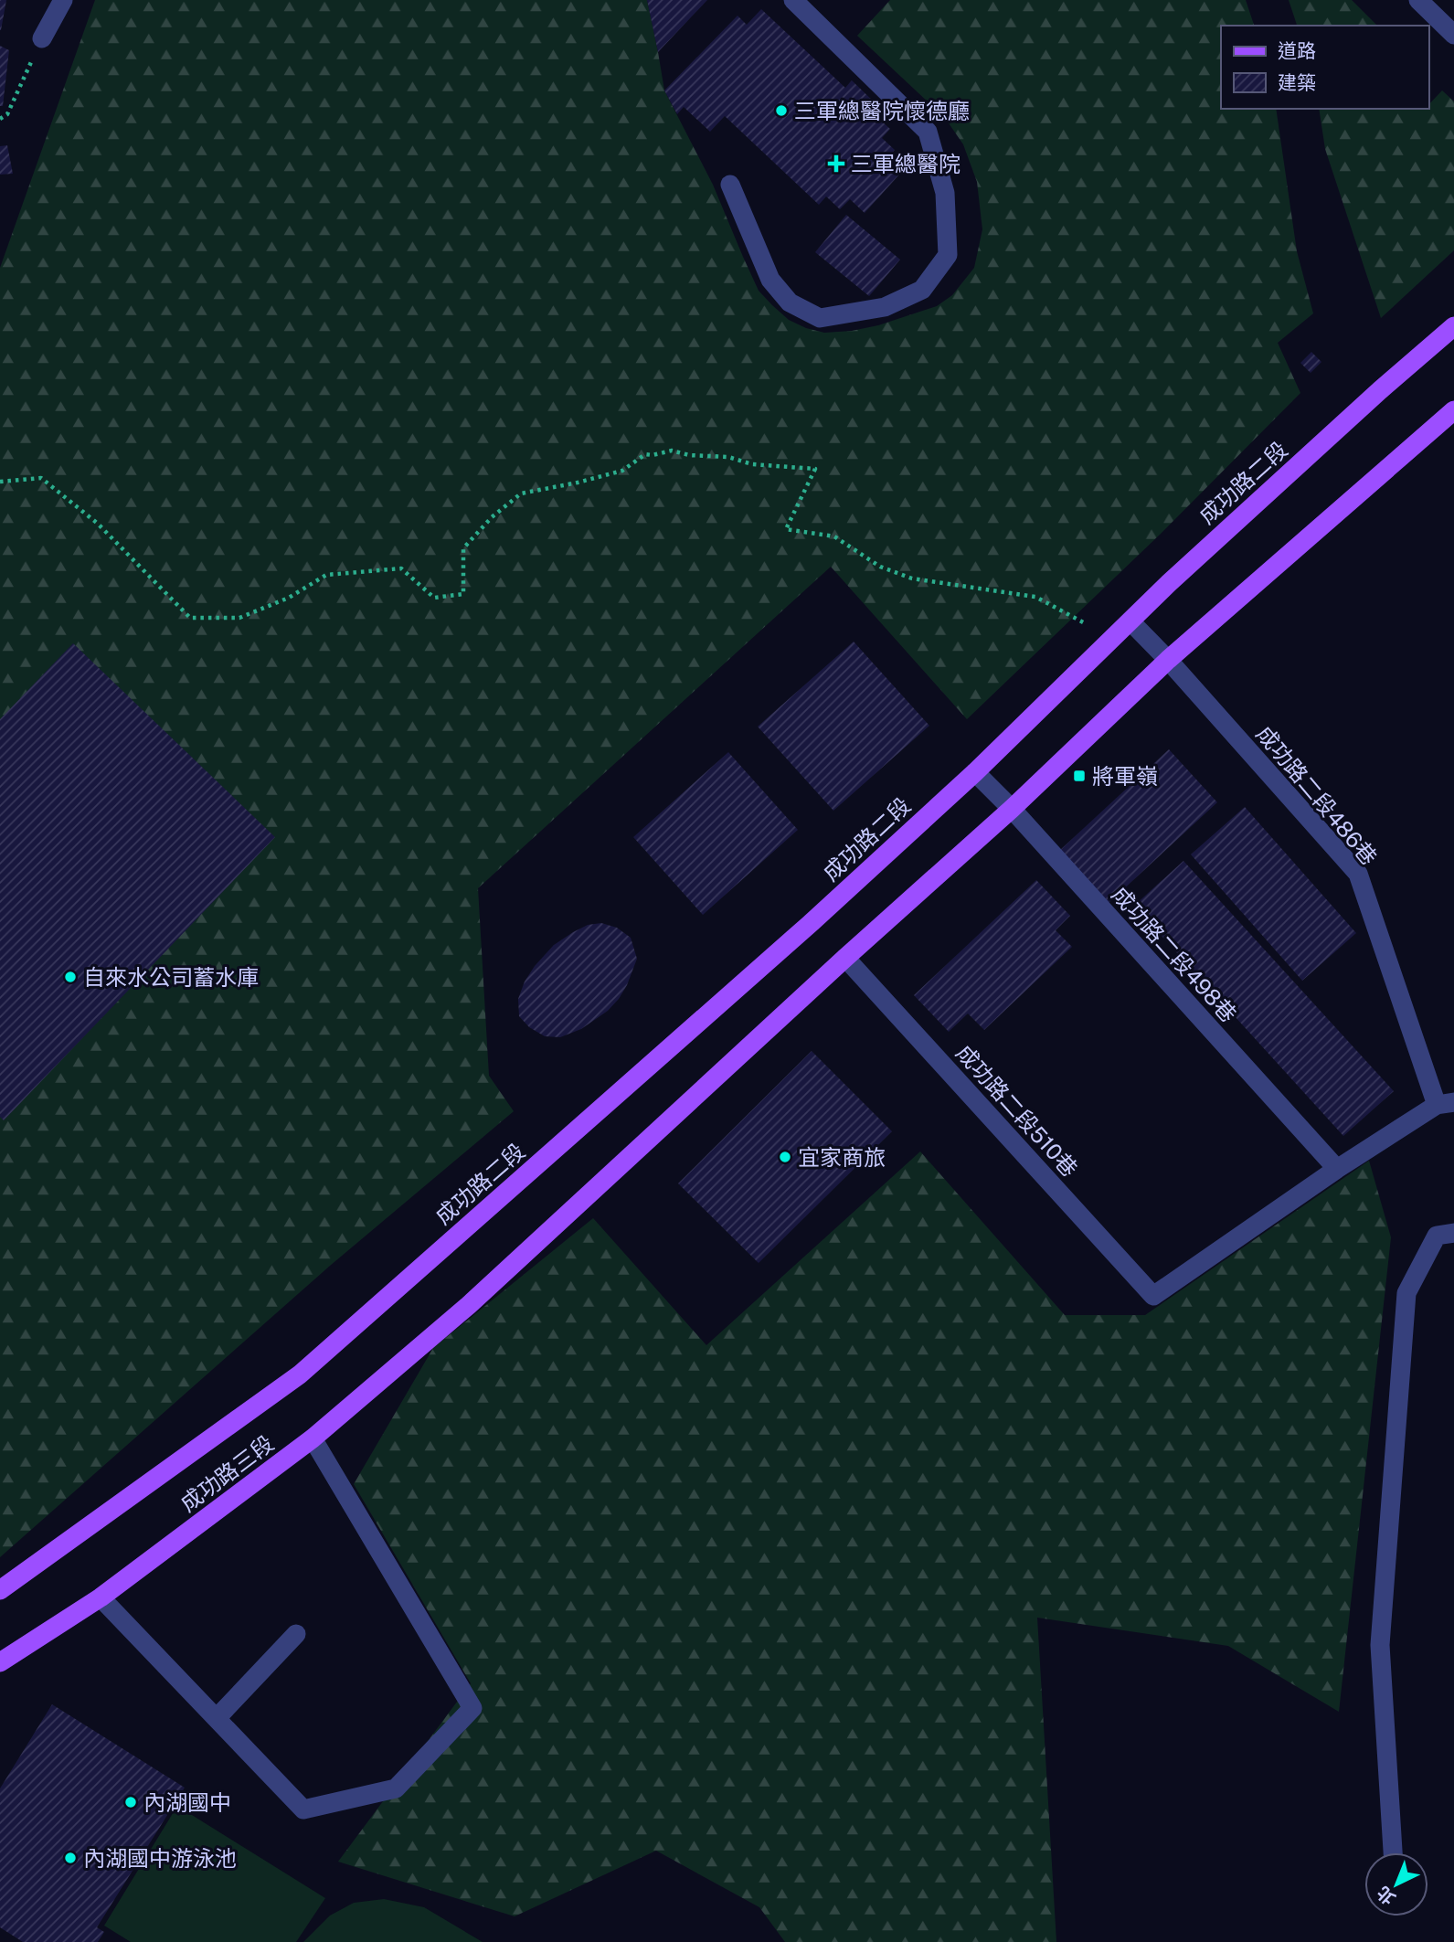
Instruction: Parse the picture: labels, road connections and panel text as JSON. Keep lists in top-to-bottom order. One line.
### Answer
{"streets":{"main road":["成功路二段","成功路三段"],"street":["成功路二段486巷","成功路二段498巷","成功路二段510巷"]},"crossings":[["成功路二段","成功路二段486巷"],["成功路二段","成功路二段498巷"],["成功路二段","成功路三段"],["成功路二段498巷","成功路二段510巷"],["成功路二段510巷","成功路三段"]],"places":{"other":["三軍總醫院懷德廳","自來水公司蓄水庫","宜家商旅","內湖國中","內湖國中游泳池"],"health":["三軍總醫院"],"transit":["將軍嶺"]},"legend":["道路","建築"],"north":"bottom left"}
